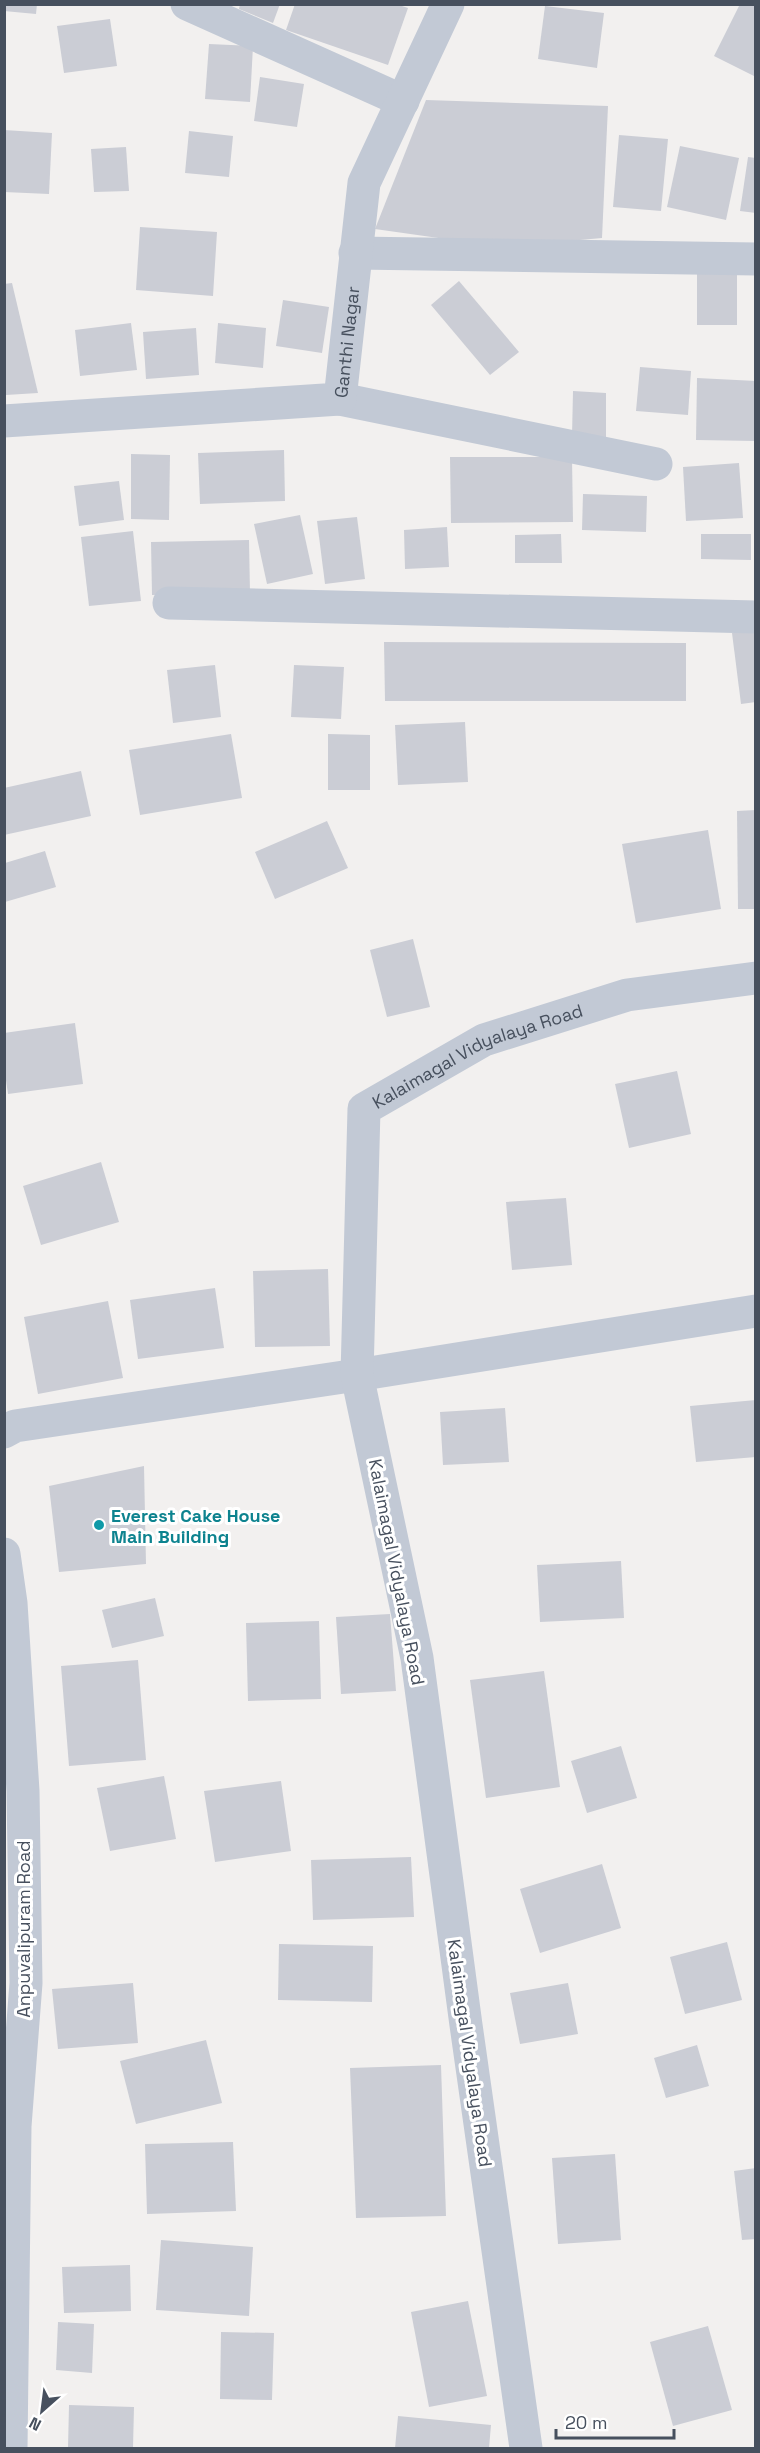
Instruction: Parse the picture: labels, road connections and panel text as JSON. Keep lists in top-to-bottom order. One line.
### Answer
{"streets":{"street":["Ganthi Nagar","Kalaimagal Vidyalaya Road","Anpuvalipuram Road"]},"places":["Everest Cake House Main Building"],"scale_bar":"20 m","north":"bottom left"}
